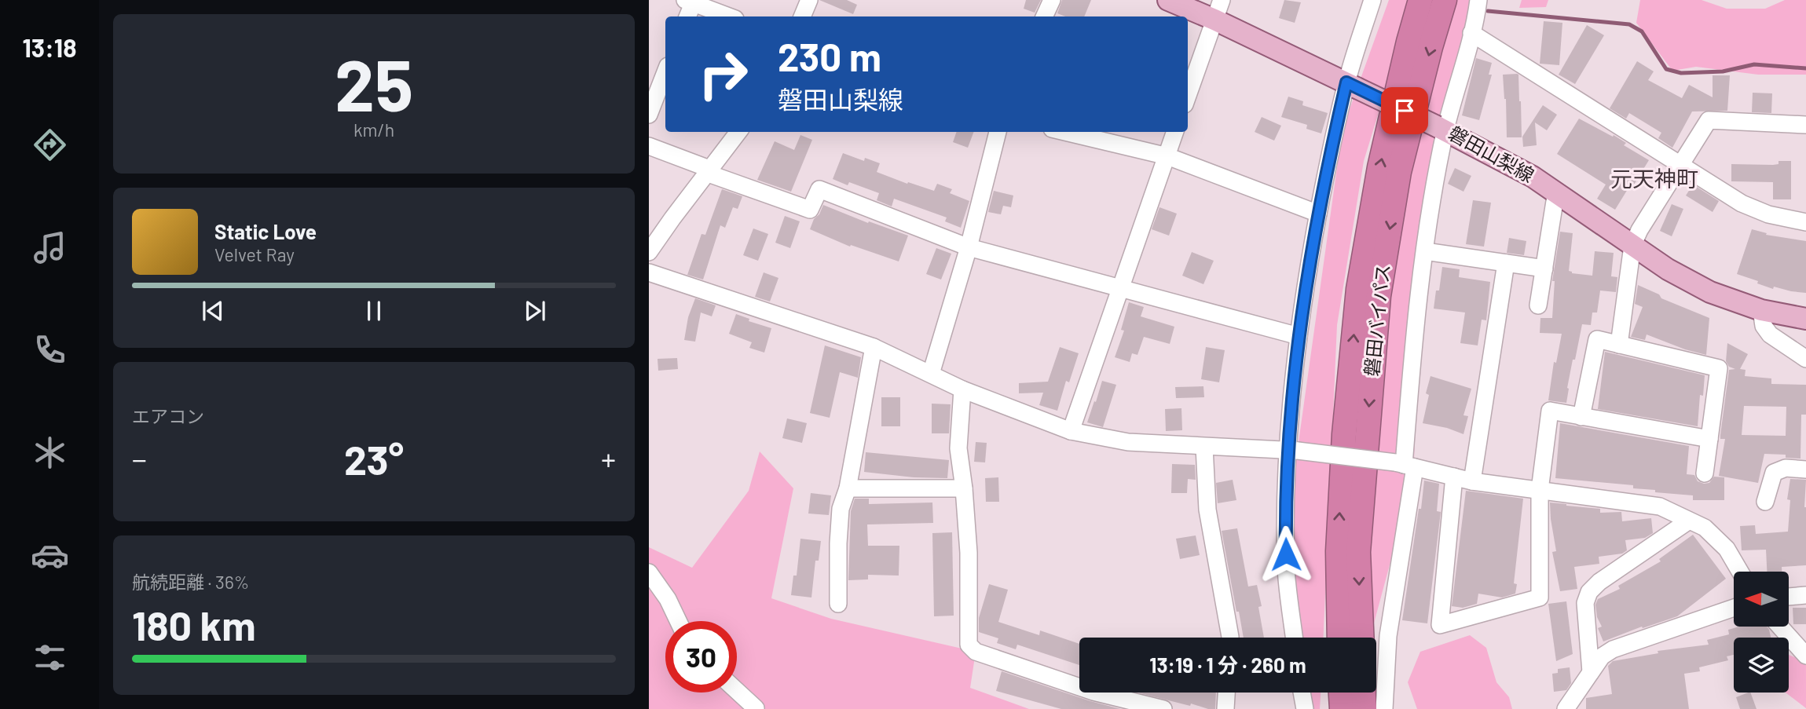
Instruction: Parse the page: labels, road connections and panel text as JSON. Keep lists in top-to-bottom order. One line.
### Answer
{"streets":{"highway":["磐田バイパス"],"main road":["磐田山梨線"]},"districts":["元天神町"],"north":"left","page":{"tabs":"13:18","tile":[["25","km/h"],"エアコン",["航続距離 · 36%","180 km"]],"turn":["230 m","磐田山梨線"],"song":["Static Love","Velvet Ray"],"heat":["−","23°","+"],"limit":"30","trip":"13:19 · 1 分 · 260 m"}}
